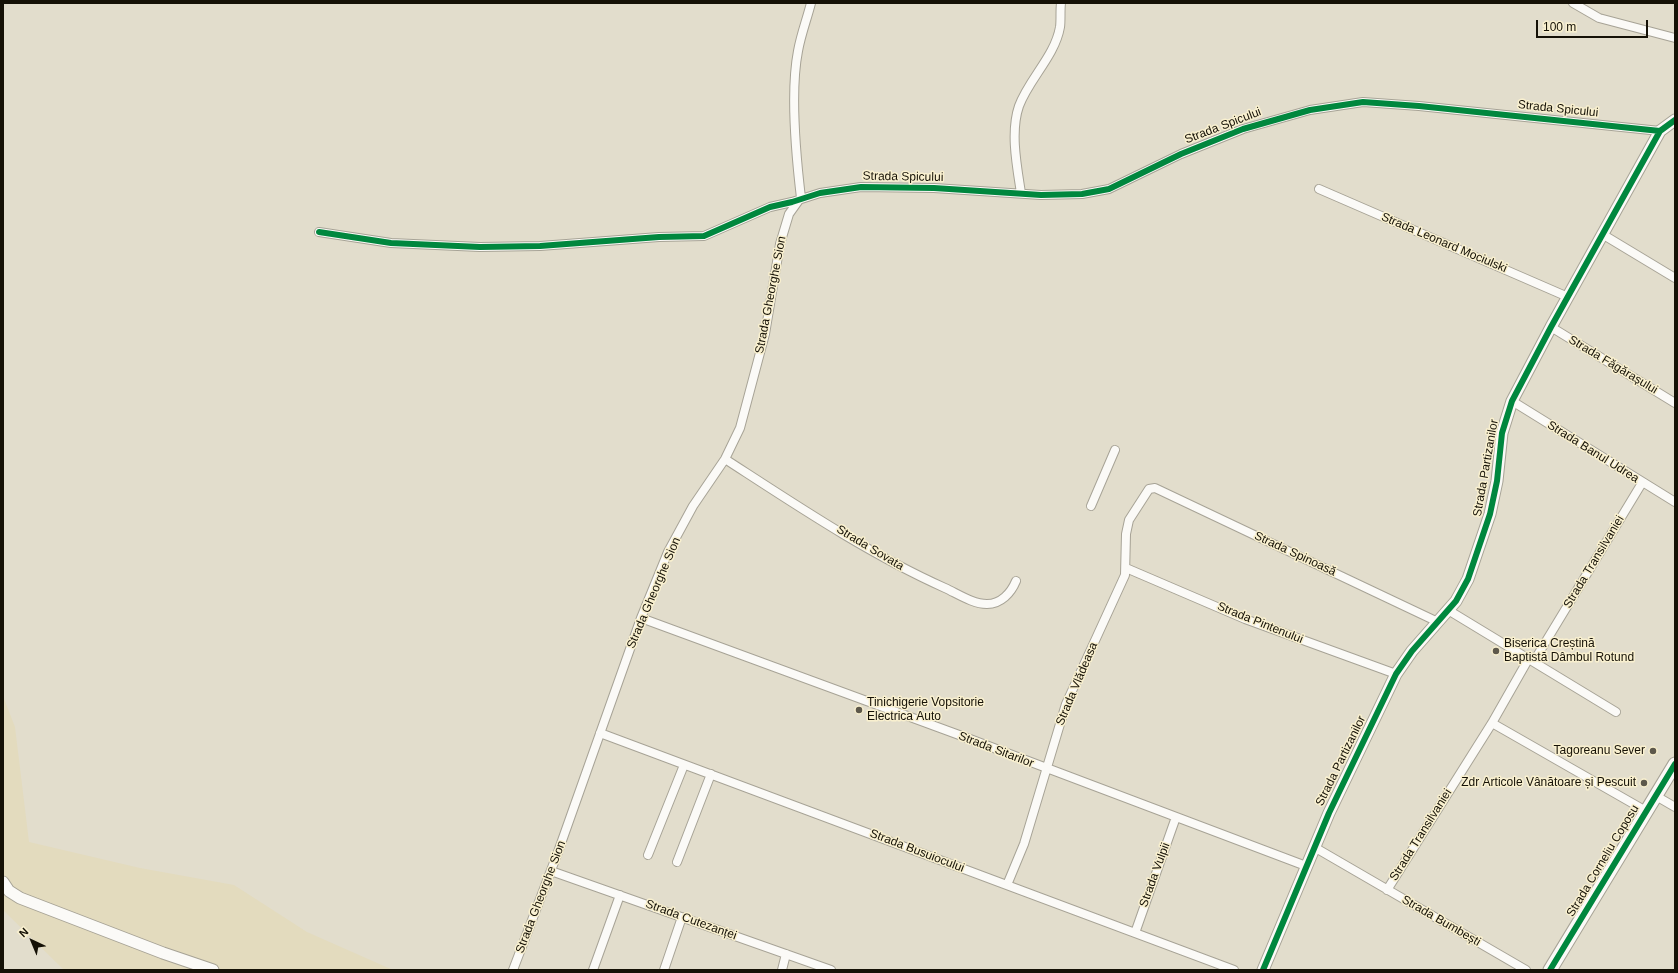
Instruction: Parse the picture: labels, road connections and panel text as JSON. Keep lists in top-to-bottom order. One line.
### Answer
{"streets":{"main road":["Strada Corneliu Coposu"],"street":["Strada Spicului","Strada Leonard Mociulski","Strada Gheorghe Sion","Strada Făgărașului","Strada Banul Udrea","Strada Partizanilor","Strada Sovata","Strada Spinoasă","Strada Transilvaniei","Strada Pintenului","Strada Vlădeasa","Strada Sitarilor","Strada Busuiocului","Strada Vulpii","Strada Cutezanței","Strada Bumbești"]},"crossings":[["Strada Spicului","Strada Gheorghe Sion"],["Strada Spicului","Strada Partizanilor"],["Strada Leonard Mociulski","Strada Partizanilor"],["Strada Gheorghe Sion","Strada Sovata"],["Strada Gheorghe Sion","Strada Sitarilor"],["Strada Gheorghe Sion","Strada Busuiocului"],["Strada Gheorghe Sion","Strada Cutezanței"],["Strada Făgărașului","Strada Partizanilor"],["Strada Banul Udrea","Strada Partizanilor"],["Strada Banul Udrea","Strada Transilvaniei"],["Strada Partizanilor","Strada Spinoasă"],["Strada Partizanilor","Strada Pintenului"],["Strada Partizanilor","Strada Sitarilor"],["Strada Partizanilor","Strada Bumbești"],["Strada Spinoasă","Strada Vlădeasa"],["Strada Transilvaniei","Strada Bumbești"],["Strada Pintenului","Strada Vlădeasa"],["Strada Vlădeasa","Strada Sitarilor"],["Strada Vlădeasa","Strada Busuiocului"],["Strada Sitarilor","Strada Vulpii"],["Strada Busuiocului","Strada Vulpii"]],"places":["Biserica Creștină Baptistă Dâmbul Rotund","Tinichigerie Vopsitorie Electrica Auto","Tagoreanu Sever","Zdr Articole Vânătoare și Pescuit"],"scale_bar":"100 m","north":"top left"}
